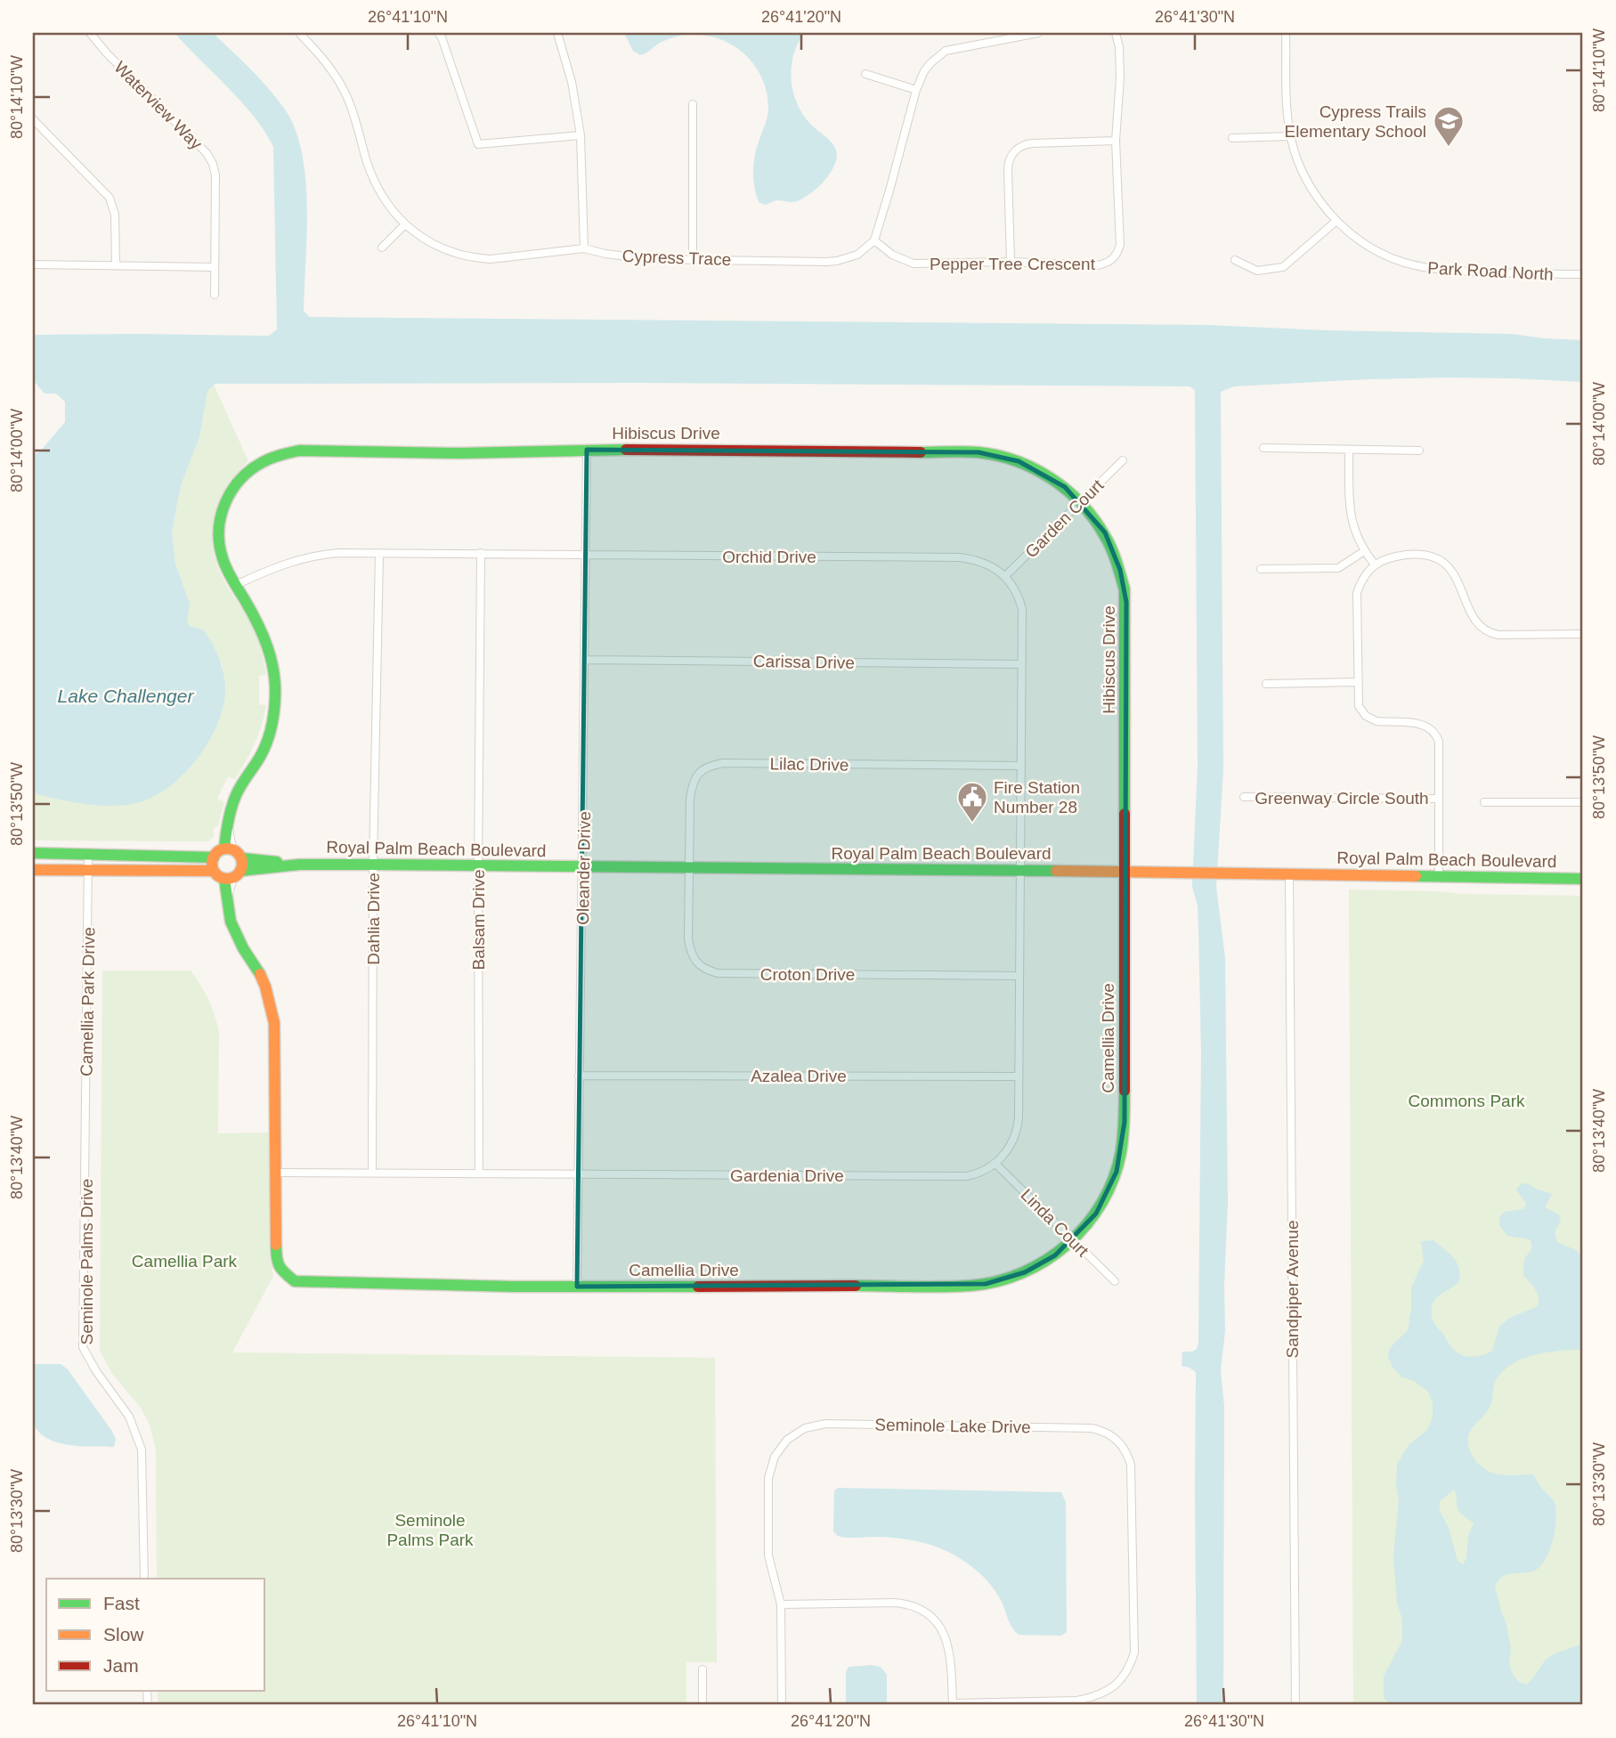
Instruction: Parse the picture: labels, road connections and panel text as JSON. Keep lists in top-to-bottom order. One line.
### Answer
{"streets":{"street":["Waterview Way","Cypress Trace","Pepper Tree Crescent","Park Road North","Hibiscus Drive","Garden Court","Orchid Drive","Carissa Drive","Lilac Drive","Greenway Circle South","Royal Palm Beach Boulevard","Oleander Drive","Dahlia Drive","Balsam Drive","Croton Drive","Camellia Park Drive","Camellia Drive","Azalea Drive","Gardenia Drive","Linda Court","Seminole Palms Drive","Sandpiper Avenue","Seminole Lake Drive"]},"crossings":[["Cypress Trace","Pepper Tree Crescent"],["Hibiscus Drive","Garden Court"],["Hibiscus Drive","Orchid Drive"],["Hibiscus Drive","Royal Palm Beach Boulevard"],["Hibiscus Drive","Oleander Drive"],["Hibiscus Drive","Camellia Drive"],["Garden Court","Orchid Drive"],["Orchid Drive","Carissa Drive"],["Orchid Drive","Lilac Drive"],["Orchid Drive","Royal Palm Beach Boulevard"],["Orchid Drive","Oleander Drive"],["Orchid Drive","Dahlia Drive"],["Orchid Drive","Balsam Drive"],["Carissa Drive","Oleander Drive"],["Lilac Drive","Royal Palm Beach Boulevard"],["Lilac Drive","Croton Drive"],["Royal Palm Beach Boulevard","Oleander Drive"],["Royal Palm Beach Boulevard","Dahlia Drive"],["Royal Palm Beach Boulevard","Balsam Drive"],["Royal Palm Beach Boulevard","Croton Drive"],["Royal Palm Beach Boulevard","Camellia Drive"],["Royal Palm Beach Boulevard","Sandpiper Avenue"],["Oleander Drive","Camellia Drive"],["Oleander Drive","Azalea Drive"],["Oleander Drive","Gardenia Drive"],["Dahlia Drive","Gardenia Drive"],["Balsam Drive","Gardenia Drive"],["Camellia Park Drive","Seminole Palms Drive"],["Camellia Drive","Gardenia Drive"],["Camellia Drive","Linda Court"],["Gardenia Drive","Linda Court"]],"water":["Lake Challenger"],"parks":["Commons Park","Camellia Park","Seminole Palms Park"],"places":{"school or university":["Cypress Trails Elementary School"],"public building":["Fire Station Number 28"]},"legend":["Fast","Slow","Jam"],"coordinates":["26°41'10\"N","26°41'20\"N","26°41'30\"N","80°14'10\"W","80°14'00\"W","80°13'50\"W","80°13'40\"W","80°13'30\"W"]}
